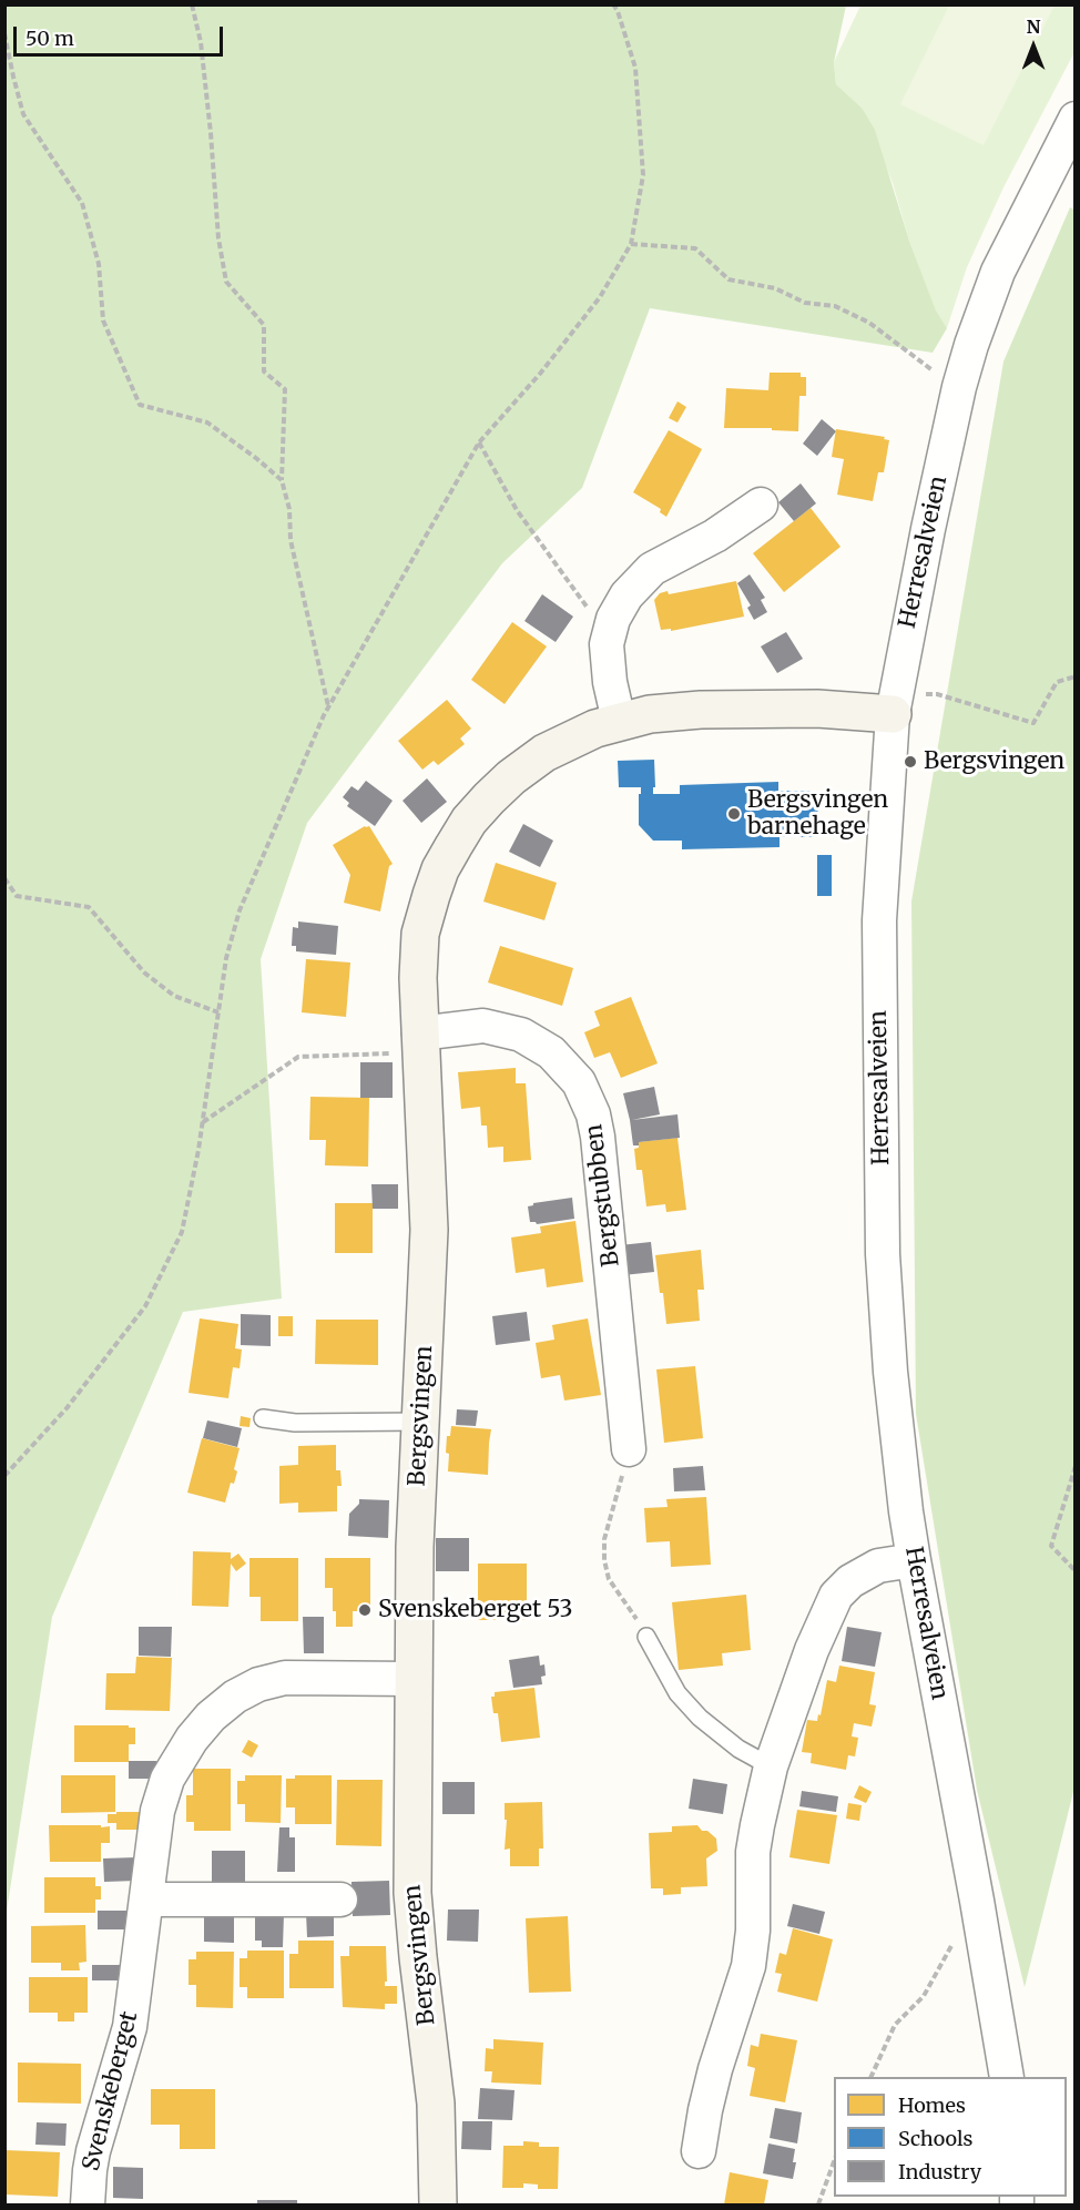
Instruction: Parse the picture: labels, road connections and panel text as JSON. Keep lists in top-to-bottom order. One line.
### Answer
{"streets":{"street":["Herresalveien","Bergstubben","Bergsvingen","Svenskeberget"]},"crossings":[["Herresalveien","Bergsvingen"],["Bergstubben","Bergsvingen"],["Bergsvingen","Svenskeberget"]],"places":["Bergsvingen","Bergsvingen barnehage","Svenskeberget 53"],"legend":["Homes","Schools","Industry"],"scale_bar":"50 m","north":"top"}
